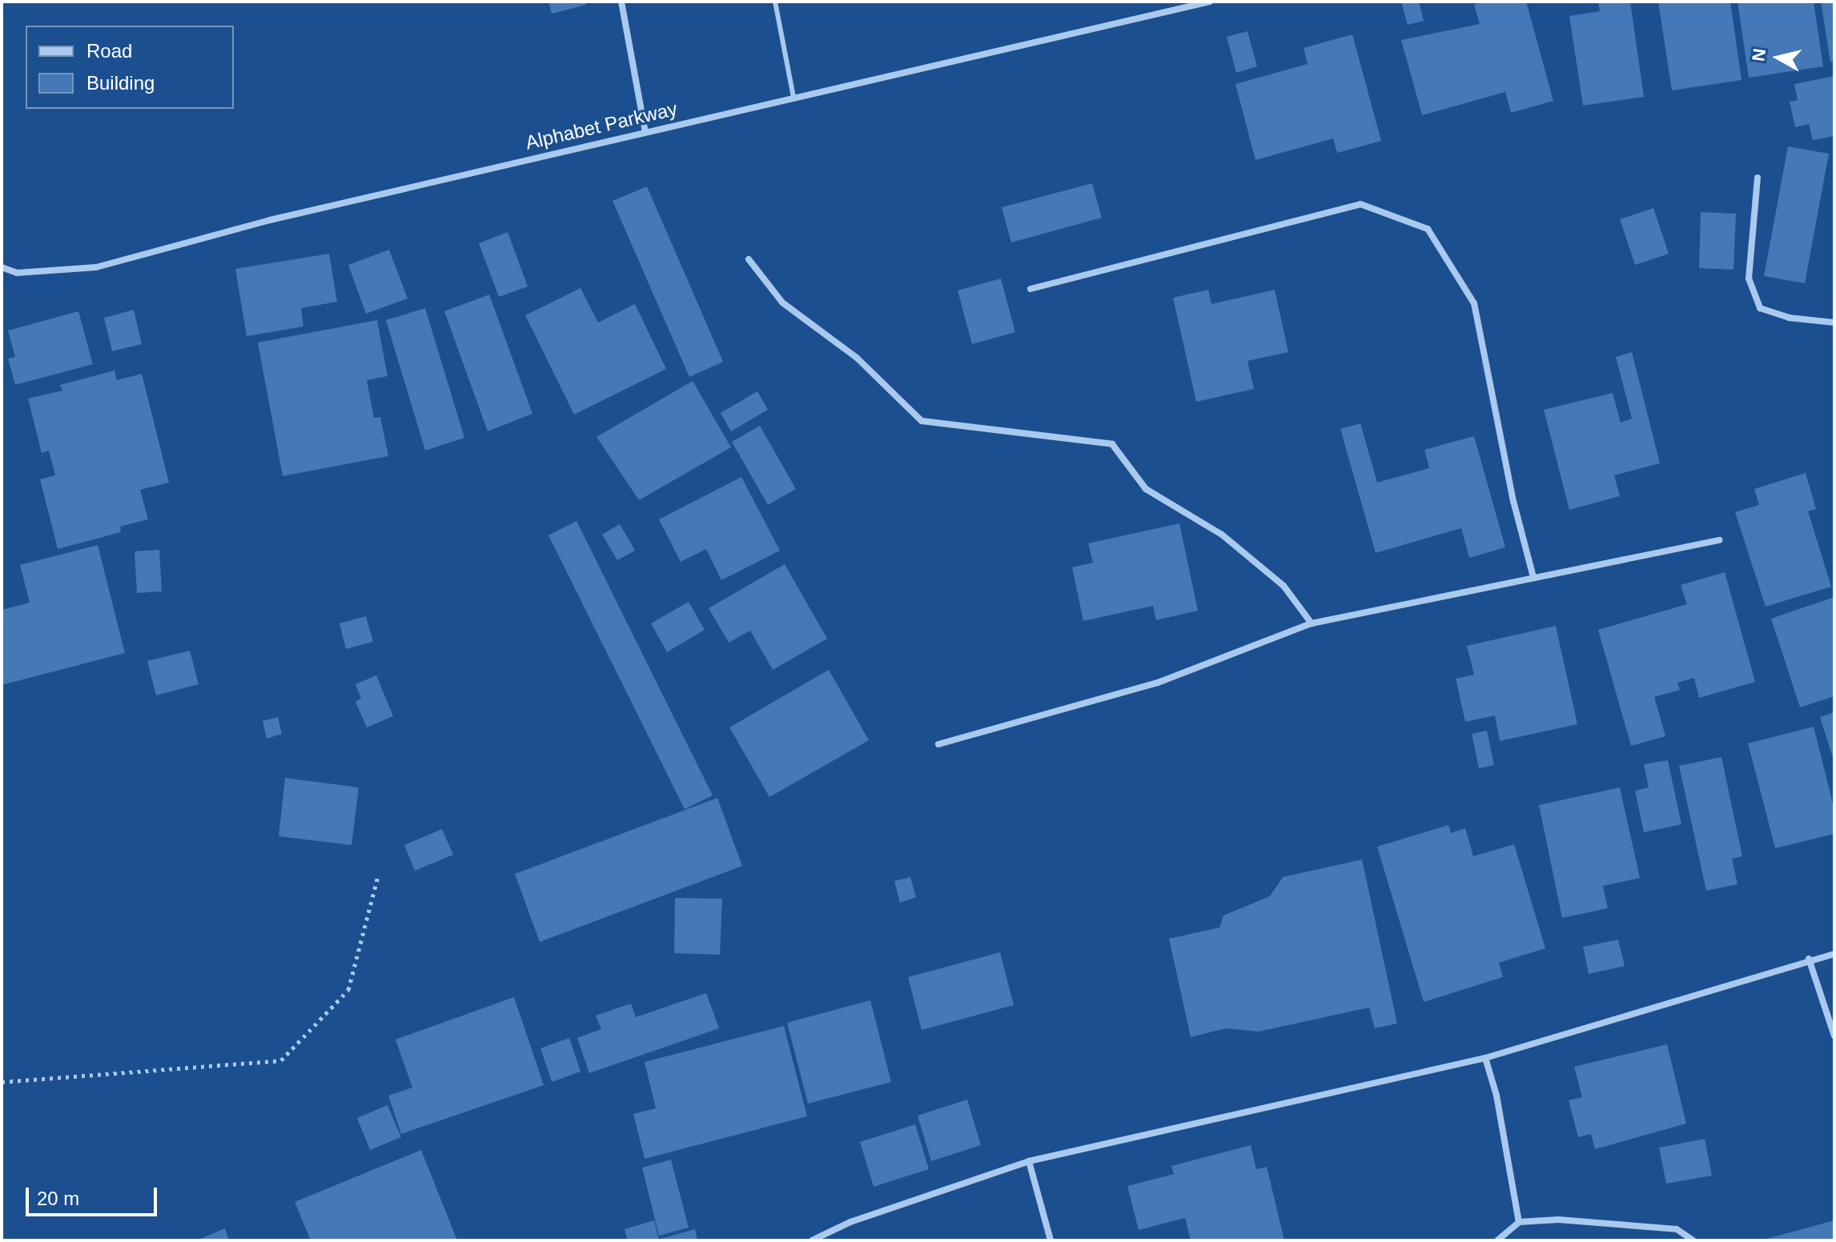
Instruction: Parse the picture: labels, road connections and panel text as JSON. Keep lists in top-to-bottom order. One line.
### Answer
{"streets":{"street":["Alphabet Parkway"]},"legend":["Road","Building"],"scale_bar":"20 m","north":"left"}
